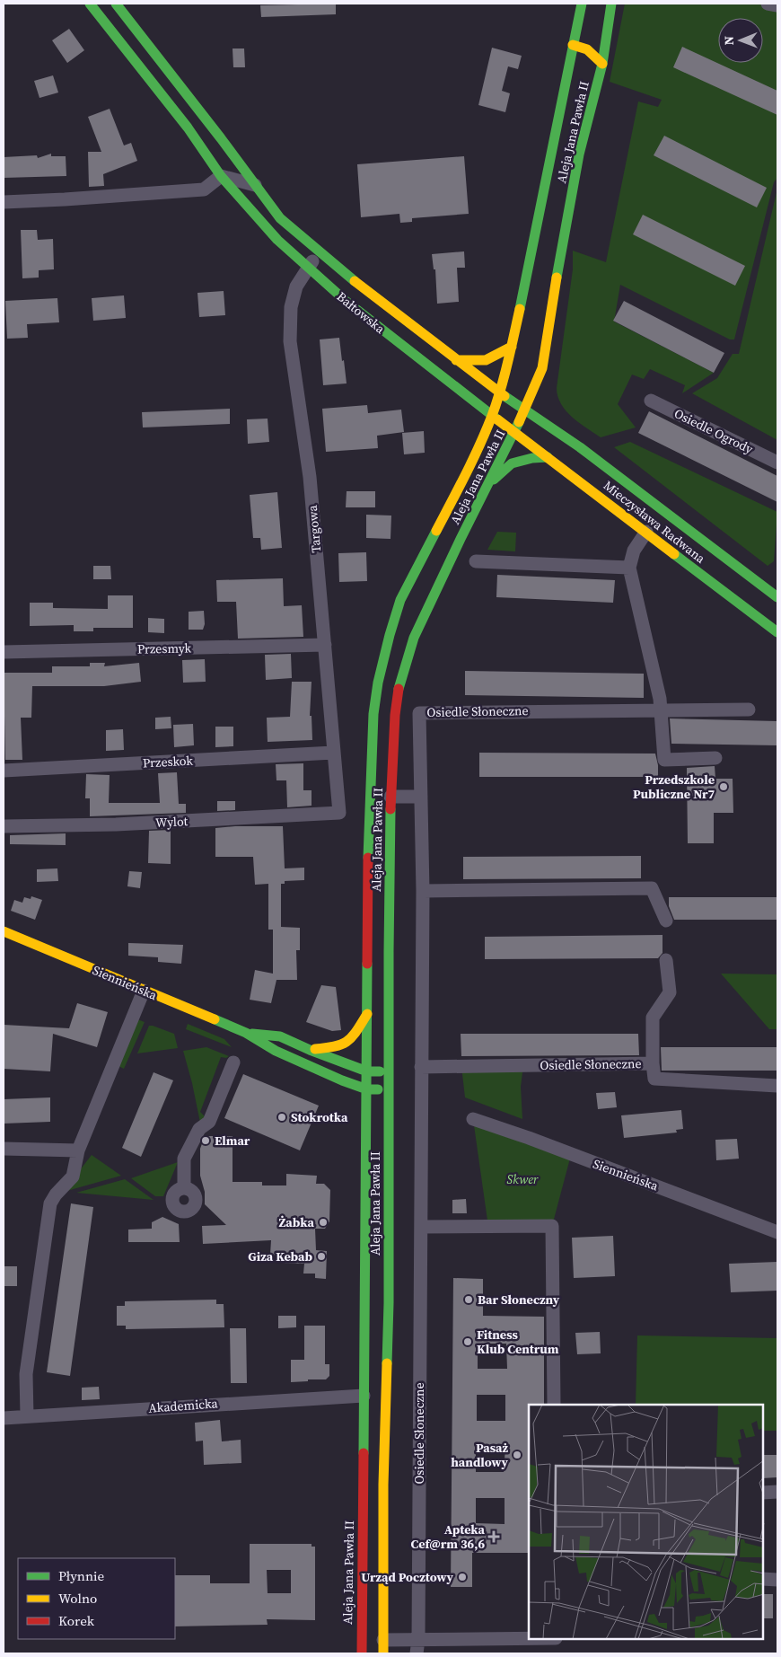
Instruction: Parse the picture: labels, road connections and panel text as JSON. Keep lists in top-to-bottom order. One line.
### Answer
{"streets":{"main road":["Aleja Jana Pawła II","Bałtowska","Mieczysława Radwana","Siennieńska"],"street":["Osiedle Ogrody","Targowa","Przesmyk","Osiedle Słoneczne","Przeskok","Wylot","Akademicka"]},"crossings":[["Aleja Jana Pawła II","Bałtowska"],["Aleja Jana Pawła II","Mieczysława Radwana"],["Aleja Jana Pawła II","Siennieńska"],["Aleja Jana Pawła II","Akademicka"],["Bałtowska","Mieczysława Radwana"],["Bałtowska","Targowa"],["Targowa","Przesmyk"],["Targowa","Przeskok"],["Targowa","Wylot"]],"parks":["Skwer"],"places":{"other":["Przedszkole Publiczne Nr7","Stokrotka","Elmar","Żabka","Giza Kebab","Bar Słoneczny","Fitness Klub Centrum","Pasaż handlowy","Urząd Pocztowy"],"health":["Apteka Cef@rm 36,6"]},"legend":["Płynnie","Wolno","Korek"],"north":"left"}
